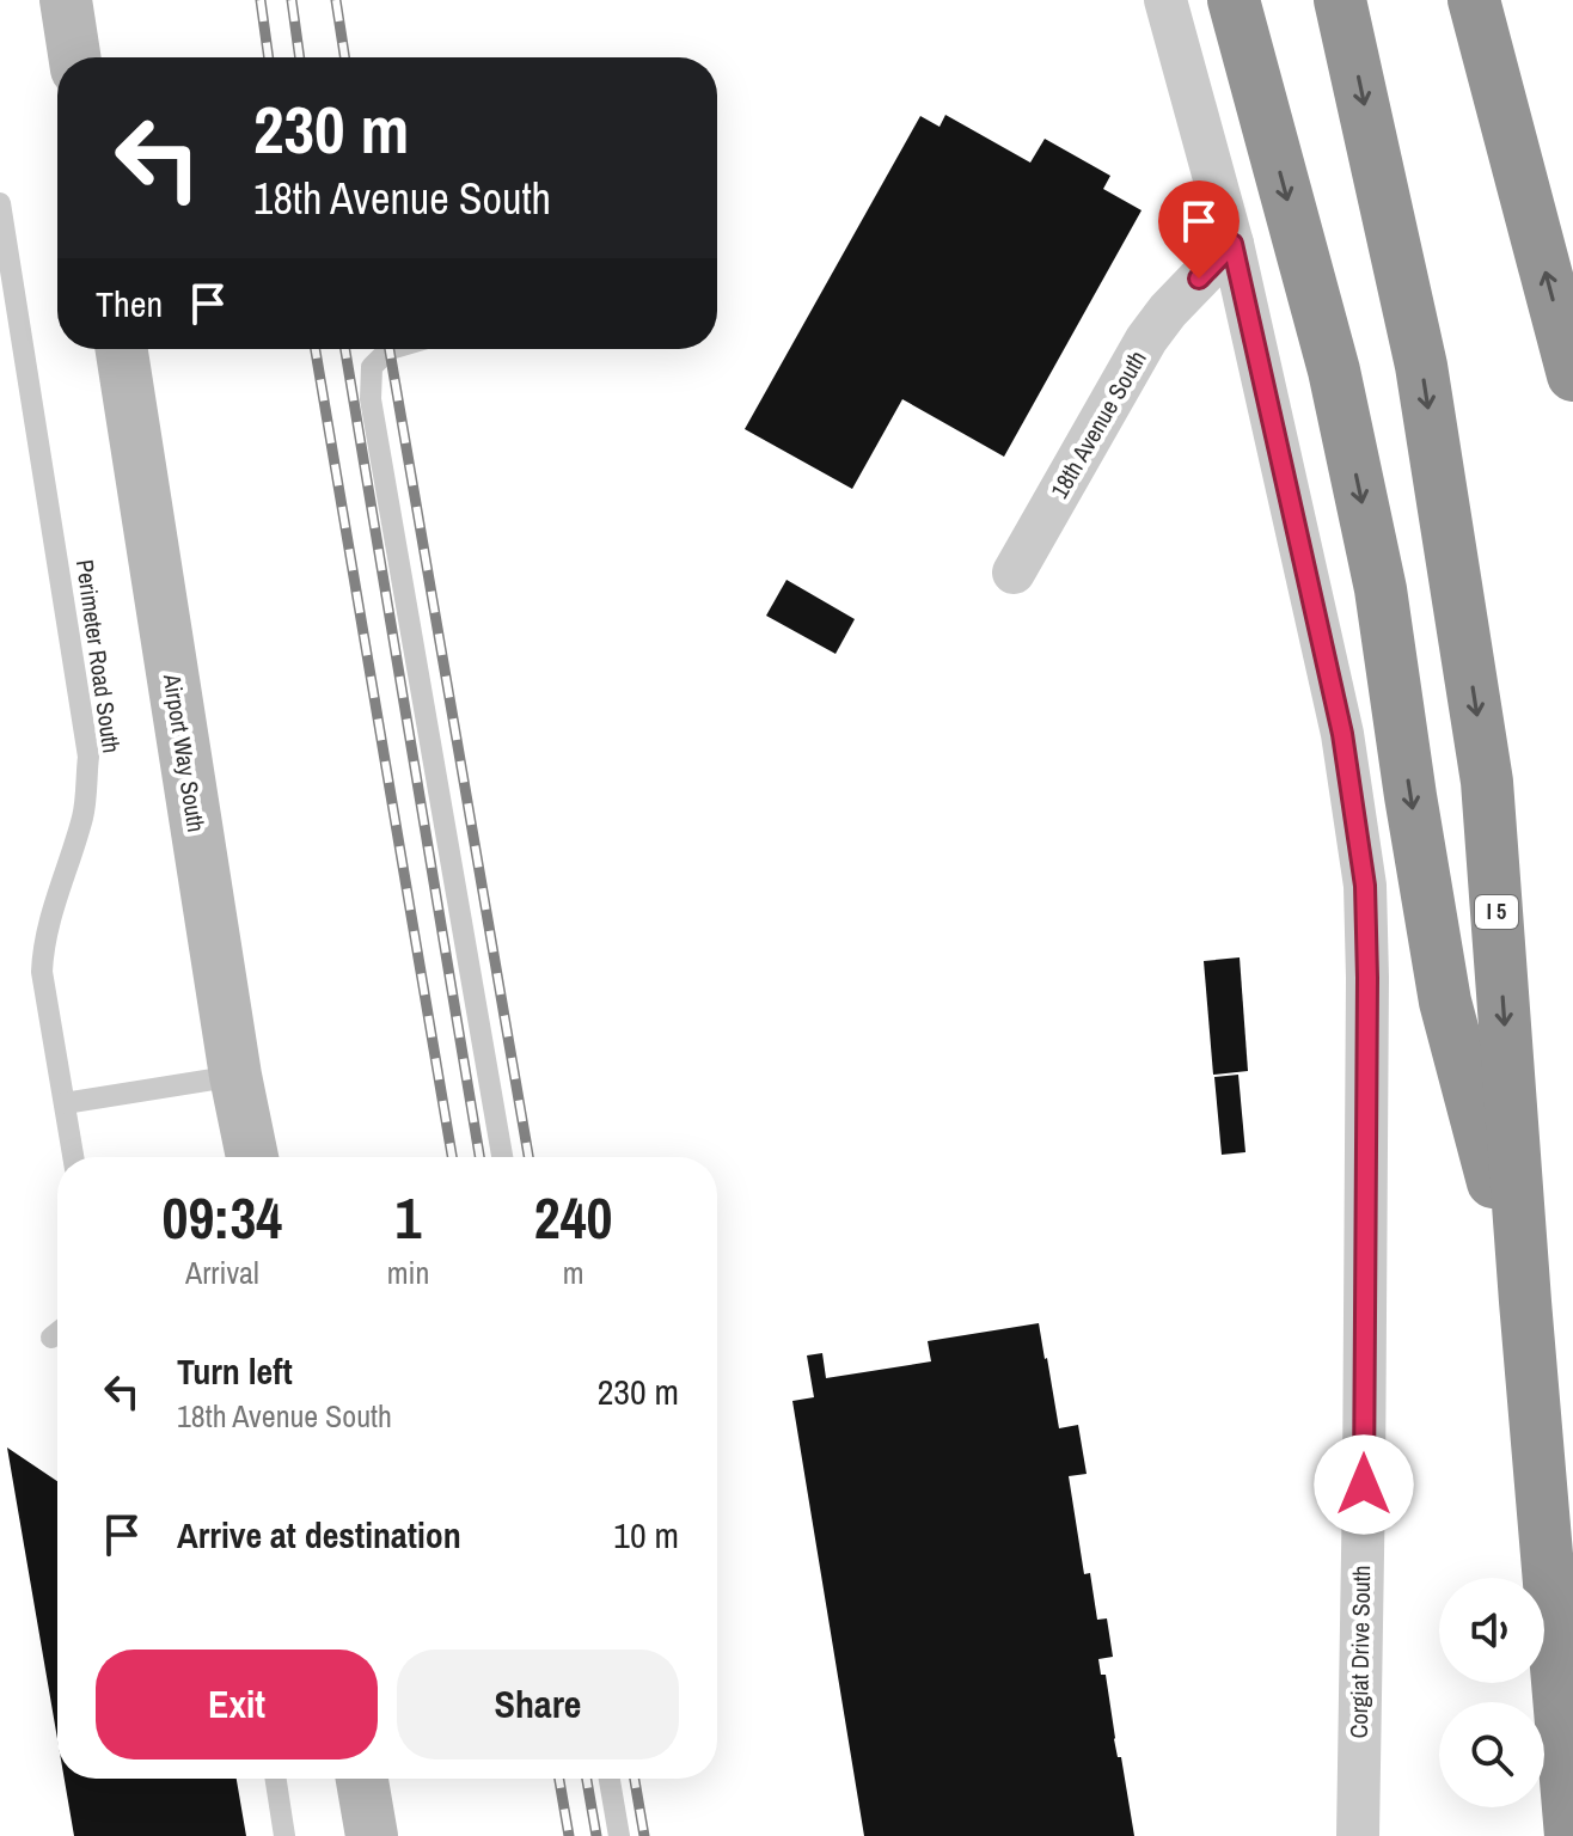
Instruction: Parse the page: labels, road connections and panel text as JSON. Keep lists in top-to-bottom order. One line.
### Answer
{"streets":{"highway":["I 5"],"main road":["Airport Way South"],"street":["18th Avenue South","Corgiat Drive South"],"lane":["Perimeter Road South"]},"crossings":[["18th Avenue South","Corgiat Drive South"]],"page":{"turn":["230 m","18th Avenue South"],"then":"Then","eta":["09:34","Arrival","1","min","240","m"],"list":[{"name":"Turn left","note":"18th Avenue South","value":"230 m"},{"name":"Arrive at destination","value":"10 m"}],"buttons":["Exit","Share"]}}
